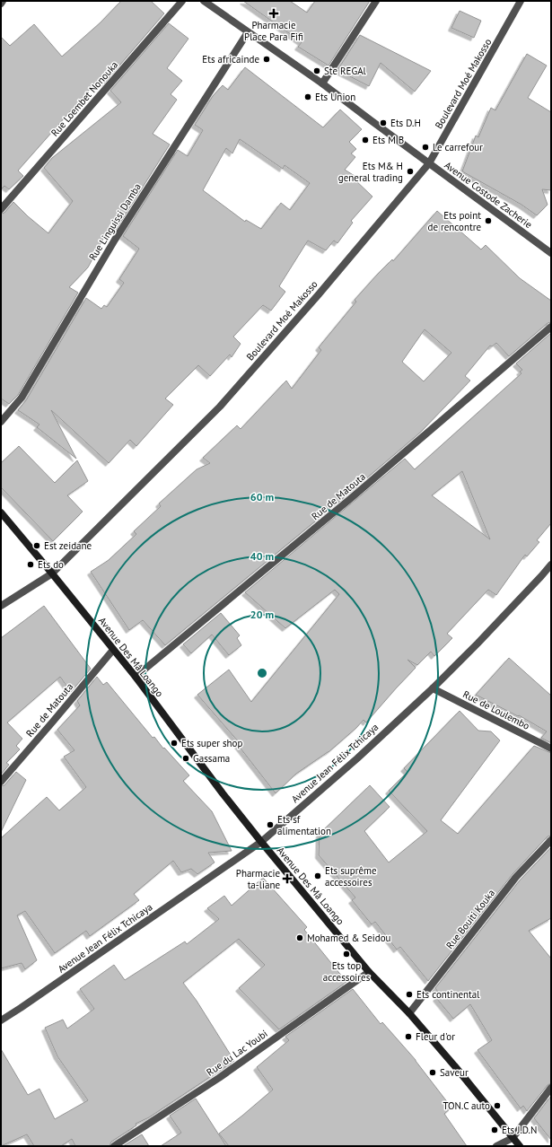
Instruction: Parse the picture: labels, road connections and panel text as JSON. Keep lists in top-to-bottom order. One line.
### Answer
{"streets":{"main road":["Avenue Des Mâ Loango"],"street":["Boulevard Moé Makosso","Rue Loembet Nonouka","Avenue Costode Zacherie","Rue Linguissi Damba","Rue de Matouta","Rue de Loulembo","Avenue Jean Félix Tchicaya","Rue Bouiti Kouka","Rue du Lac Youbi"]},"crossings":[["Boulevard Moé Makosso","Avenue Costode Zacherie"],["Boulevard Moé Makosso","Avenue Des Mâ Loango"],["Avenue Costode Zacherie","Rue Linguissi Damba"],["Rue de Matouta","Avenue Des Mâ Loango"],["Avenue Des Mâ Loango","Avenue Jean Félix Tchicaya"],["Avenue Des Mâ Loango","Rue Bouiti Kouka"],["Avenue Des Mâ Loango","Rue du Lac Youbi"],["Rue de Loulembo","Avenue Jean Félix Tchicaya"]],"places":{"health":["Pharmacie Place Para Fifi","Pharmacie ta-liane"],"other":["Ets africainde","Ste REGAl","Ets Union","Ets D.H","Ets M B","Le carrefour","Ets M& H general trading","Ets point de rencontre","Est zeidane","Ets do","Ets super shop","Gassama","Ets sf alimentation","Ets suprême accessoires","Mohamed & Seidou","Ets top accessoires","Ets continental","Fleur d'or","Saveur","TON.C auto","Ets J.D.N"]},"rings":["60 m","40 m","20 m"]}
